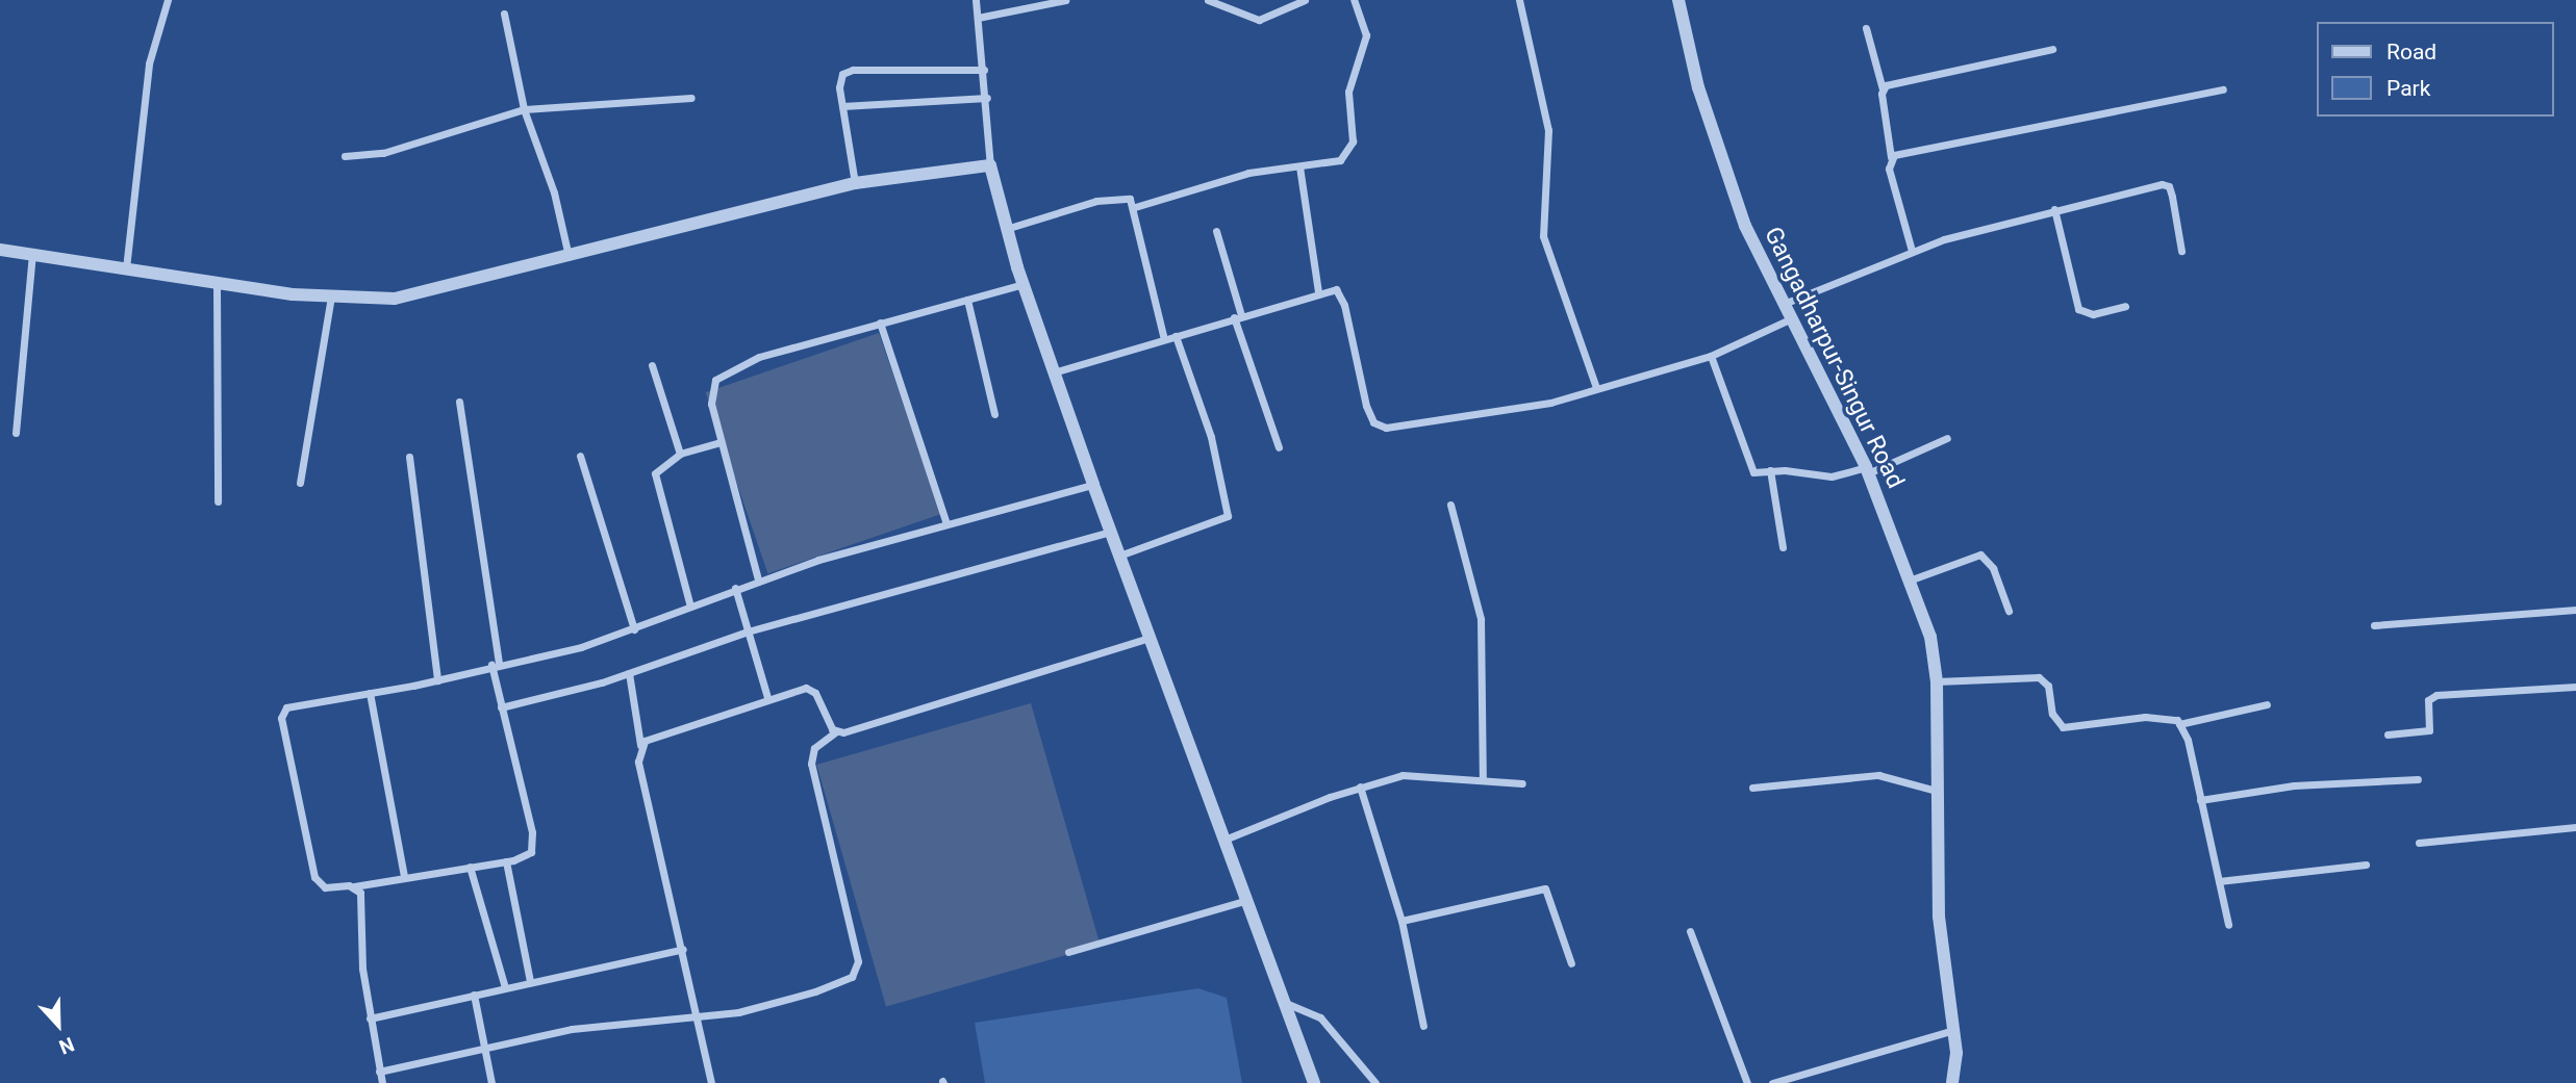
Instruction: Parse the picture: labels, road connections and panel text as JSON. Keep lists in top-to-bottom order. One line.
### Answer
{"streets":{"street":["Gangadharpur-Singur Road"]},"legend":["Road","Park"],"north":"bottom"}
